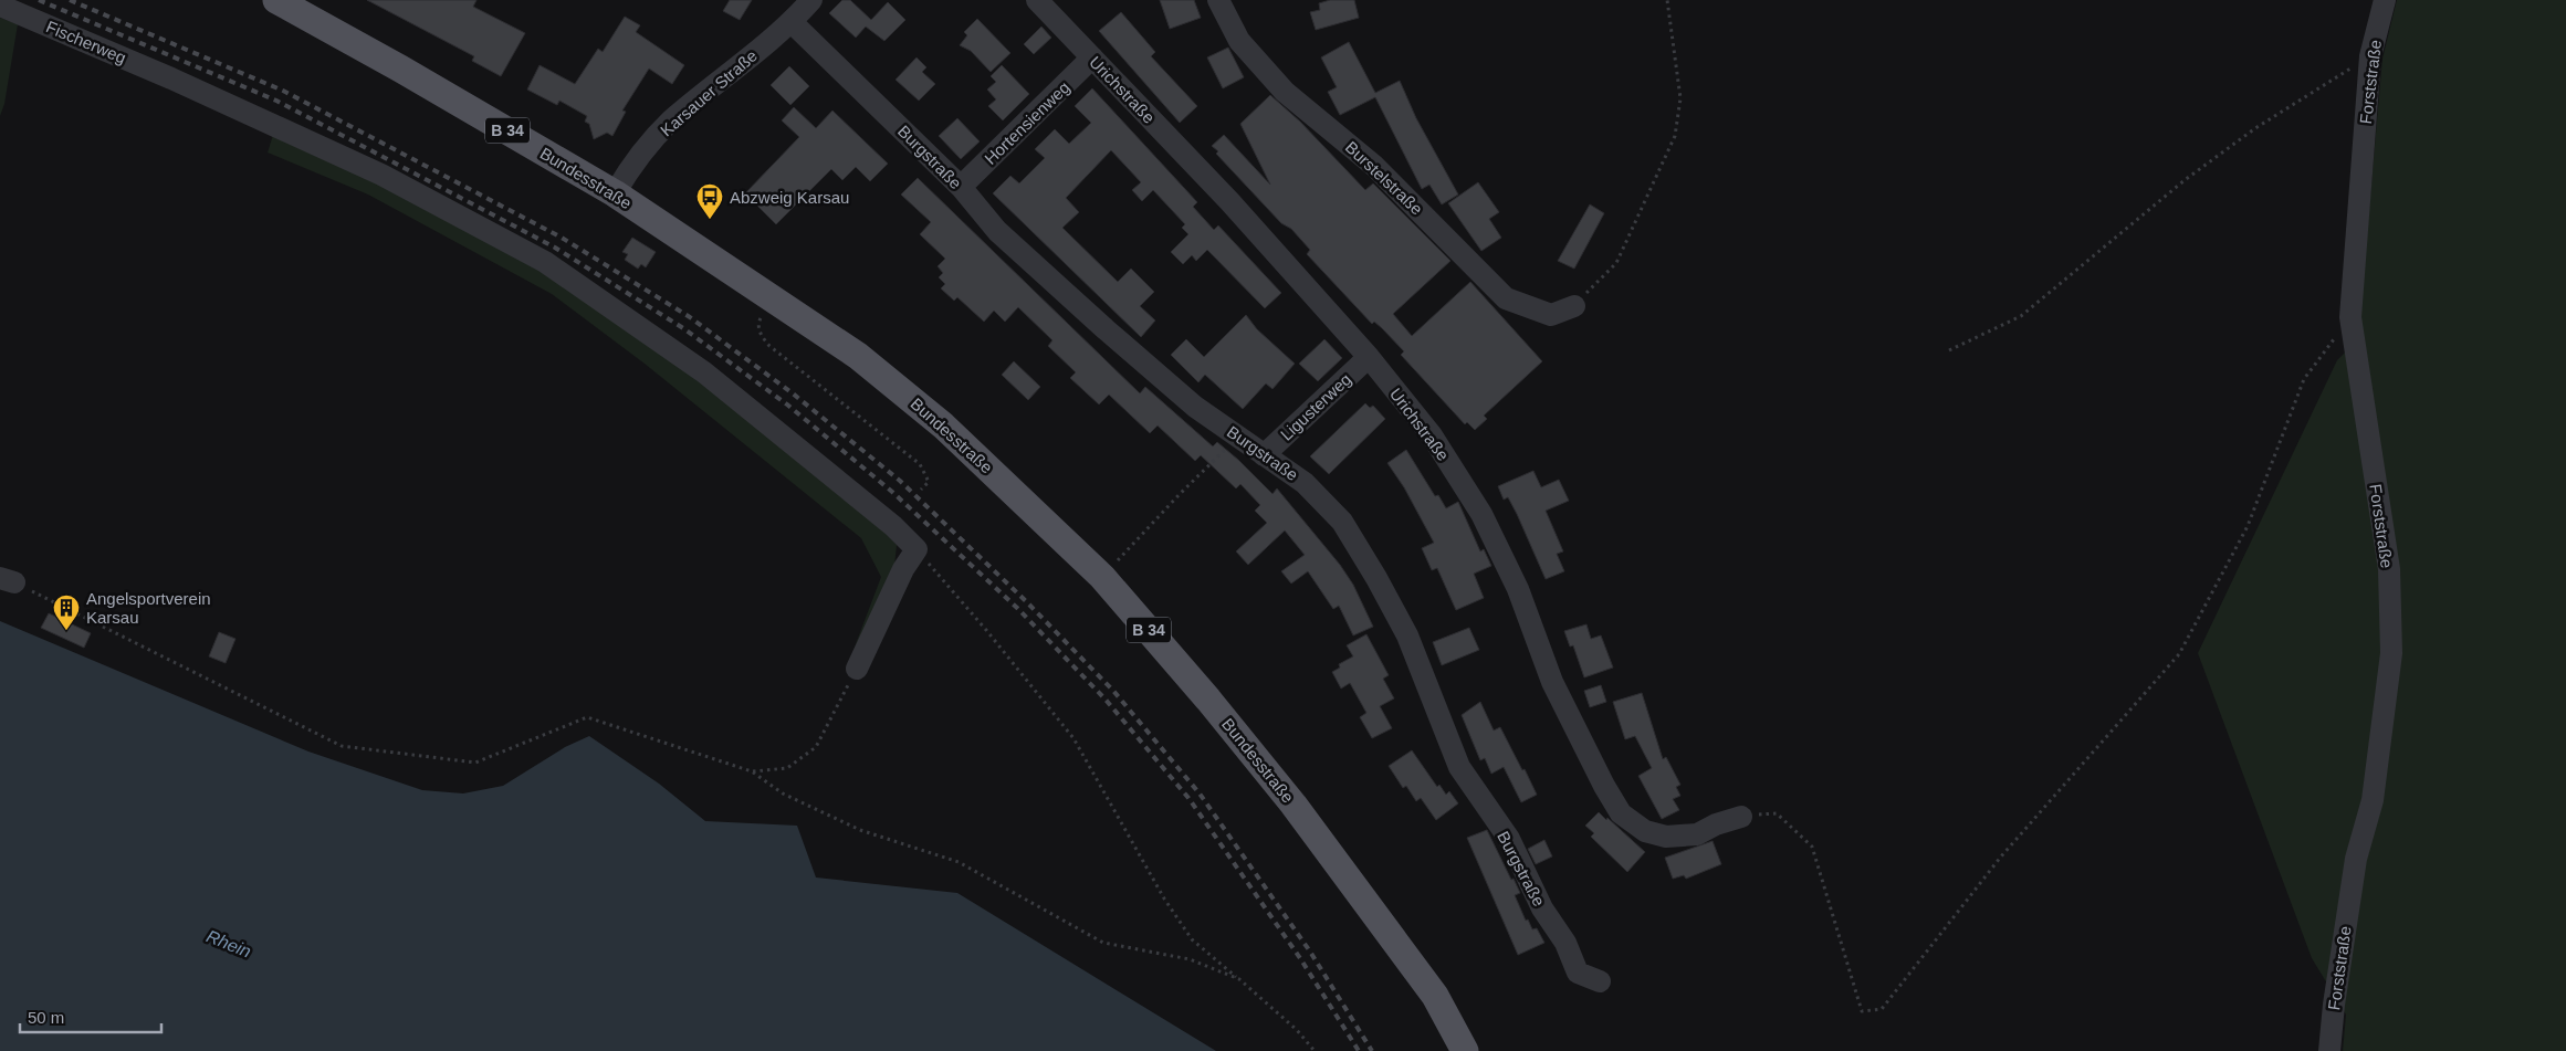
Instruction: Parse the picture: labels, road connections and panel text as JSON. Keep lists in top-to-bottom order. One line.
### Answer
{"streets":{"main road":["B 34","Bundesstraße"],"street":["Fischerweg","Forststraße","Urichstraße","Karsauer Straße","Hortensienweg","Burgstraße","Burstelstraße","Ligusterweg"]},"crossings":[["Urichstraße","Hortensienweg"],["Urichstraße","Ligusterweg"],["Karsauer Straße","Burgstraße"],["Karsauer Straße","Bundesstraße"],["Hortensienweg","Burgstraße"],["Burgstraße","Ligusterweg"]],"water":["Rhein"],"places":{"bus stop":["Abzweig Karsau"],"building":["Angelsportverein Karsau"]},"scale_bar":"50 m"}
